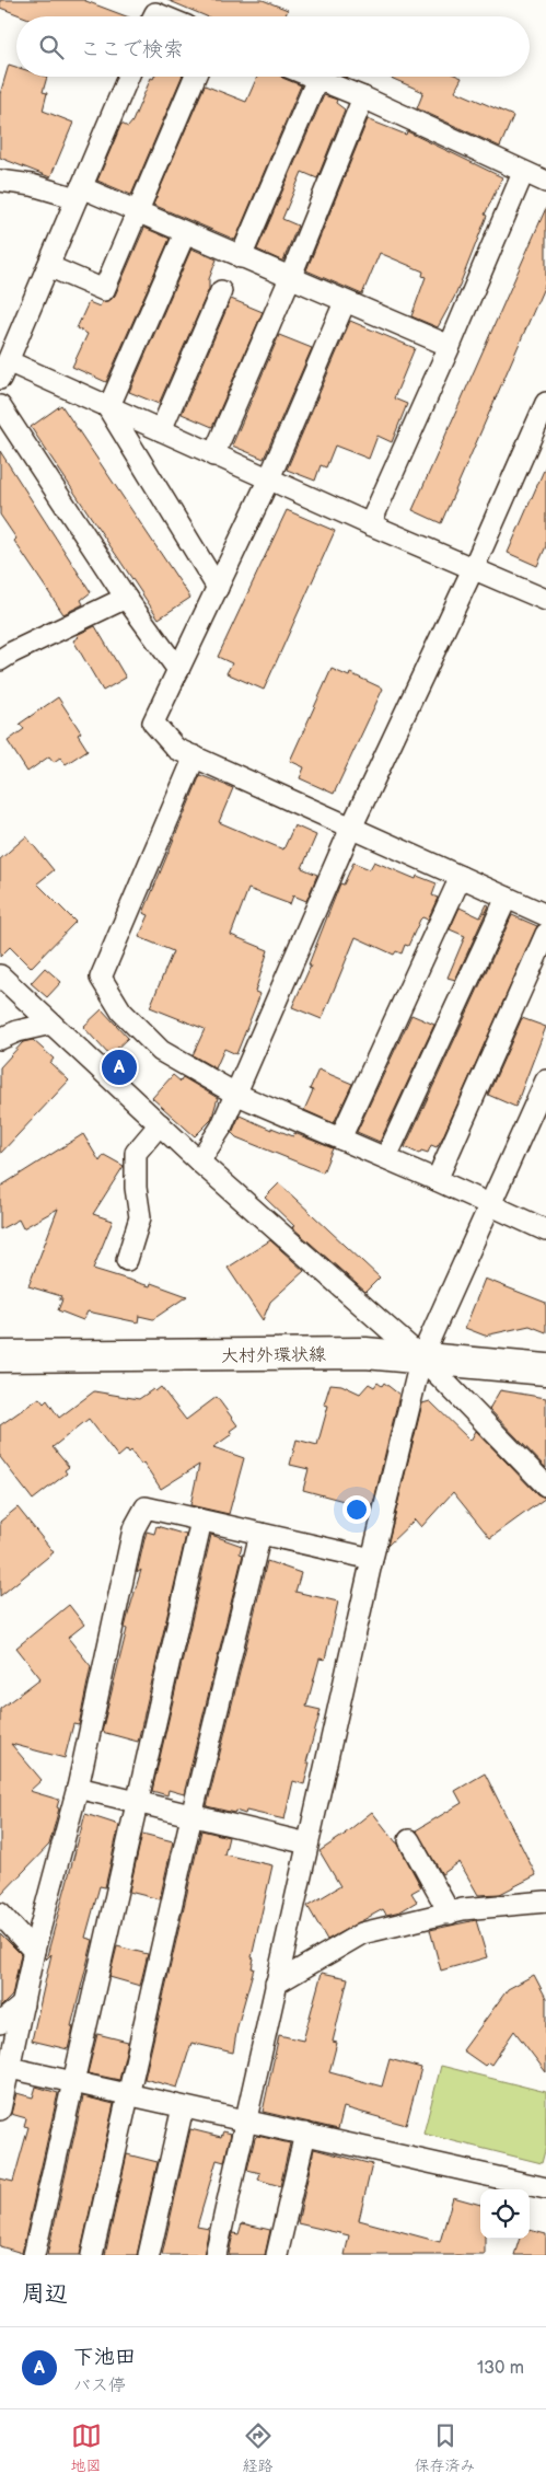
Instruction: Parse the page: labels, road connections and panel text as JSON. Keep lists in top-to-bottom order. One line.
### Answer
{"streets":{"main road":["大村外環状線"]},"page":{"search":"ここで検索","pins":"A","heading":"周辺","list":[{"mark":"A","name":"下池田","note":"バス停","value":"130 m"}],"nav":["地図","経路","保存済み"]}}
